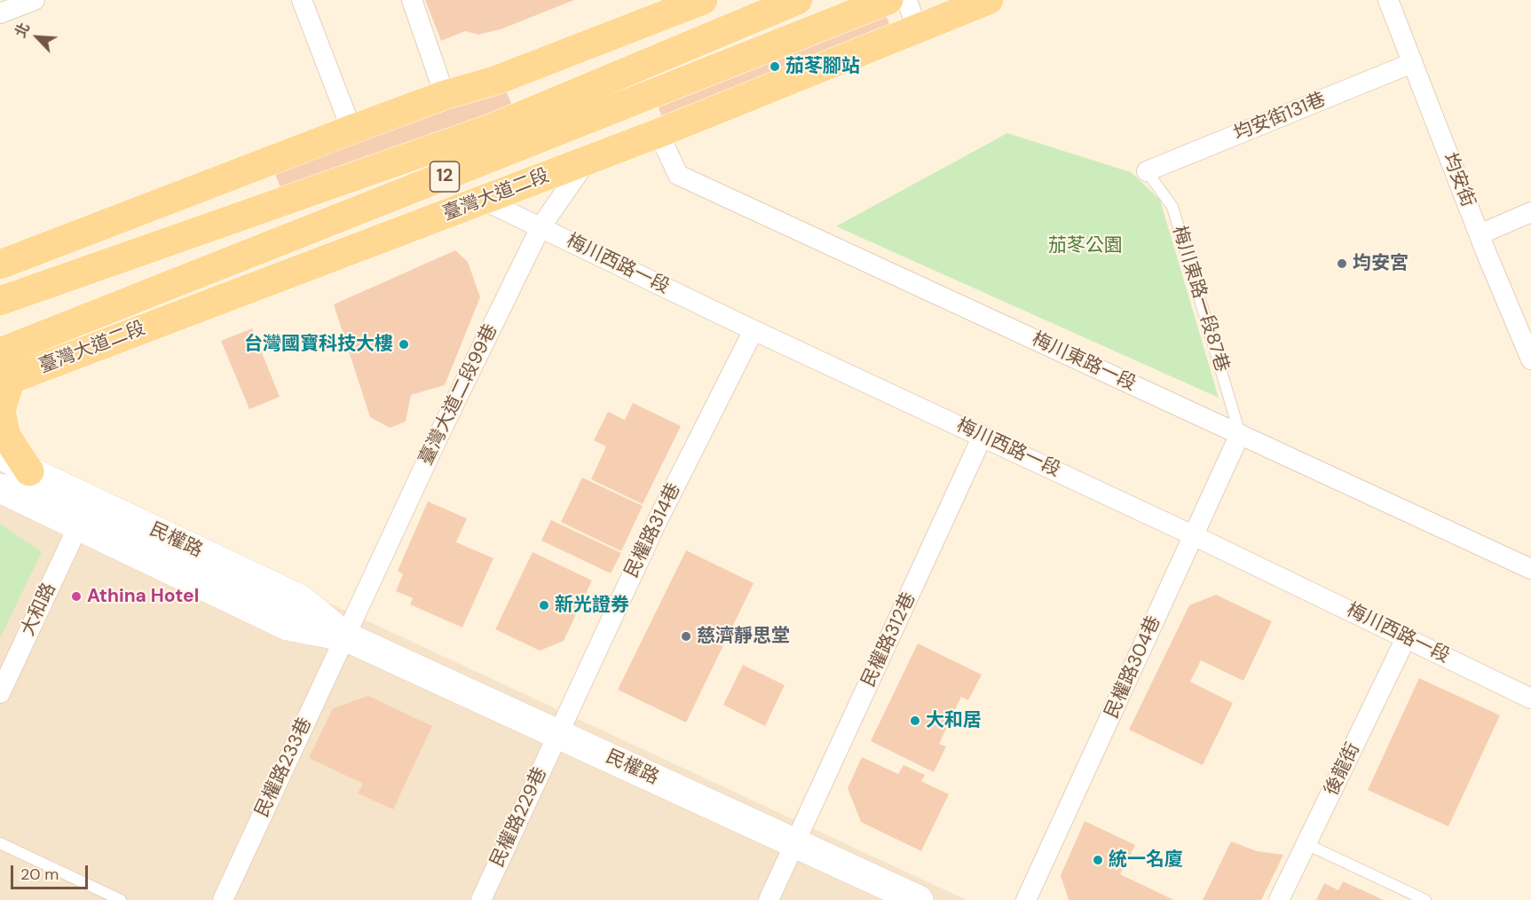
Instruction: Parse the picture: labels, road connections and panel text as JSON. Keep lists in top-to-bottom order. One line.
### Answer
{"streets":{"main road":["12","臺灣大道二段","民權路"],"street":["均安街131巷","均安街","梅川西路一段","梅川東路一段","臺灣大道二段99巷","民權路314巷","大和路","民權路312巷","民權路304巷","民權路233巷","後龍街","民權路229巷"],"lane":["梅川東路一段87巷"]},"crossings":[["均安街131巷","均安街"],["均安街131巷","梅川東路一段87巷"],["臺灣大道二段","梅川西路一段"],["臺灣大道二段","梅川東路一段"],["臺灣大道二段","臺灣大道二段99巷"],["梅川西路一段","臺灣大道二段99巷"],["梅川西路一段","民權路314巷"],["梅川西路一段","民權路312巷"],["梅川西路一段","民權路304巷"],["梅川西路一段","後龍街"],["梅川東路一段87巷","梅川東路一段"],["梅川東路一段87巷","民權路304巷"],["梅川東路一段","民權路304巷"],["臺灣大道二段99巷","民權路"],["臺灣大道二段99巷","民權路233巷"],["民權路314巷","民權路"],["民權路314巷","民權路229巷"],["民權路","大和路"],["民權路","民權路312巷"],["民權路","民權路233巷"],["民權路","民權路229巷"]],"parks":["茄苳公園"],"places":["茄苳腳站","均安宮","台灣國寶科技大樓","Athina Hotel","新光證券","慈濟靜思堂","大和居","統一名廈"],"scale_bar":"20 m","north":"top left"}
